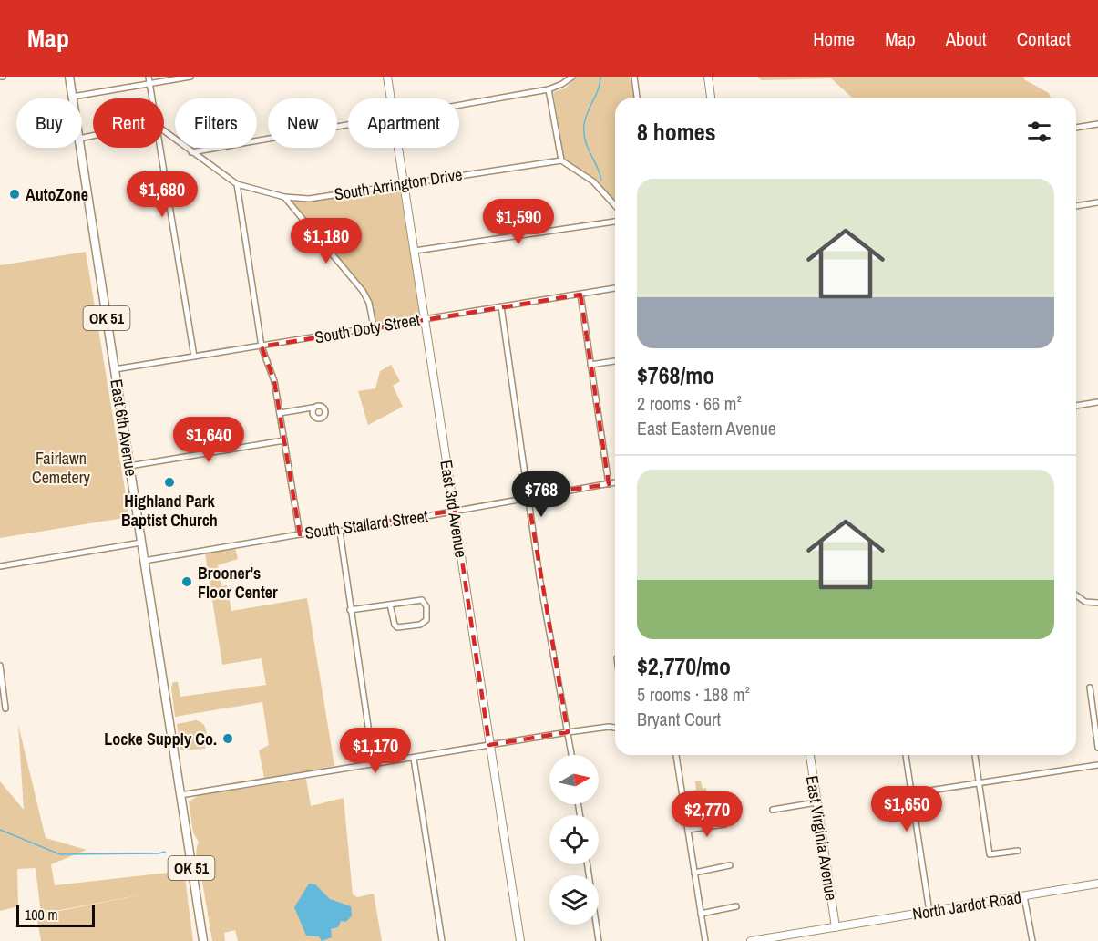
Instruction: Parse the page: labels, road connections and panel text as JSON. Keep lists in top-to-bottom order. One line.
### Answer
{"streets":{"main road":["OK 51","East 6th Avenue"],"street":["South Arrington Drive","South Doty Street","East 3rd Avenue","South Stallard Street","East Virginia Avenue","North Jardot Road"]},"crossings":[["South Arrington Drive","East 3rd Avenue"],["South Doty Street","East 6th Avenue"],["South Doty Street","East 3rd Avenue"],["East 6th Avenue","South Stallard Street"],["East 3rd Avenue","South Stallard Street"],["East Virginia Avenue","North Jardot Road"]],"parks":["Fairlawn Cemetery"],"places":["AutoZone","Highland Park Baptist Church","Brooner's Floor Center","Locke Supply Co."],"scale_bar":"100 m","north":"right","page":{"header":"Map","nav":["Home","Map","About","Contact"],"chip":["Buy","Rent","Filters","New","Apartment"],"heading":"8 homes","list":[{"name":"$768/mo","note":"2 rooms · 66 m² · East Eastern Avenue"},{"name":"$2,770/mo","note":"5 rooms · 188 m² · Bryant Court"}],"price":["$1,680","$1,590","$1,180","$1,640","$768","$1,170","$1,650","$2,770"],"scale":"100 m"}}
